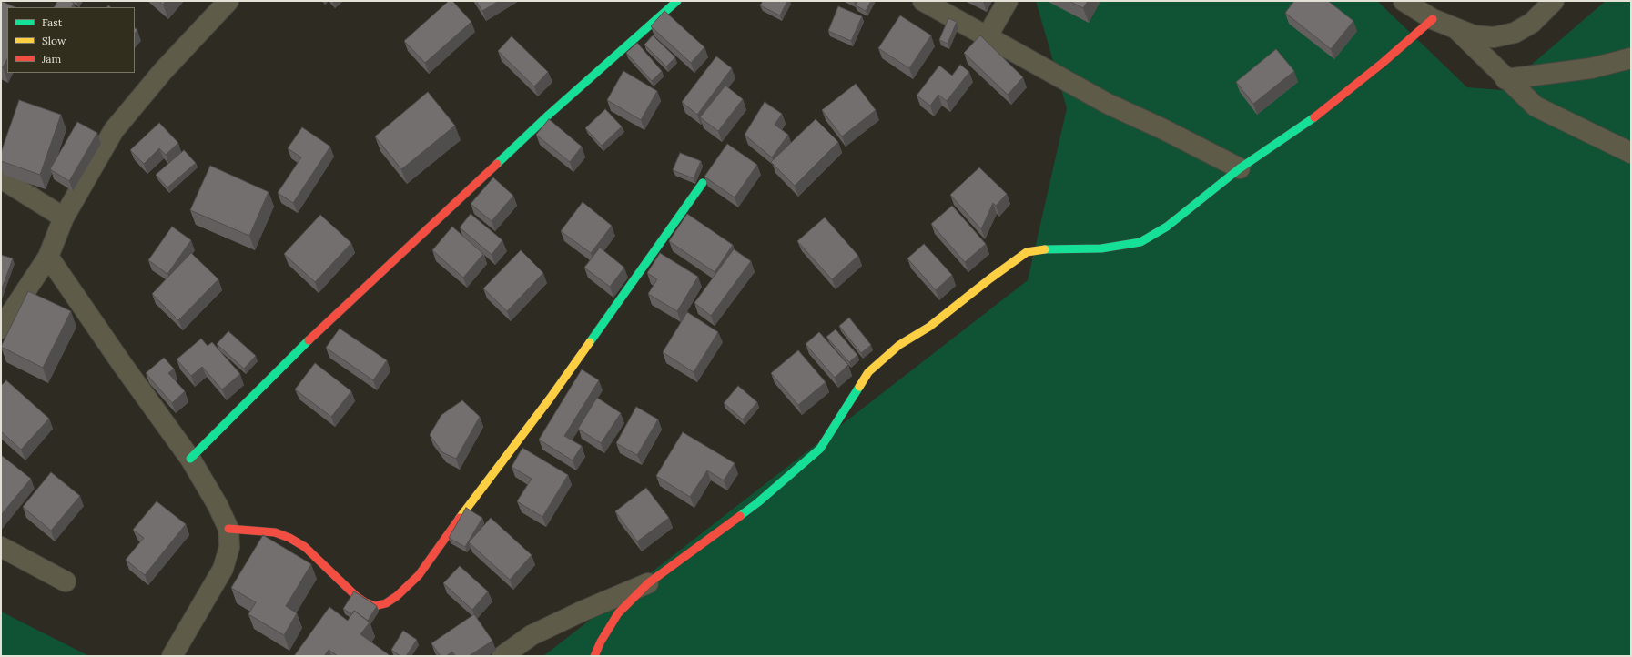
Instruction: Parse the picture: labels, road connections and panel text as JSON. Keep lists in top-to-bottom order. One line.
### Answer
{"legend":["Fast","Slow","Jam"]}
